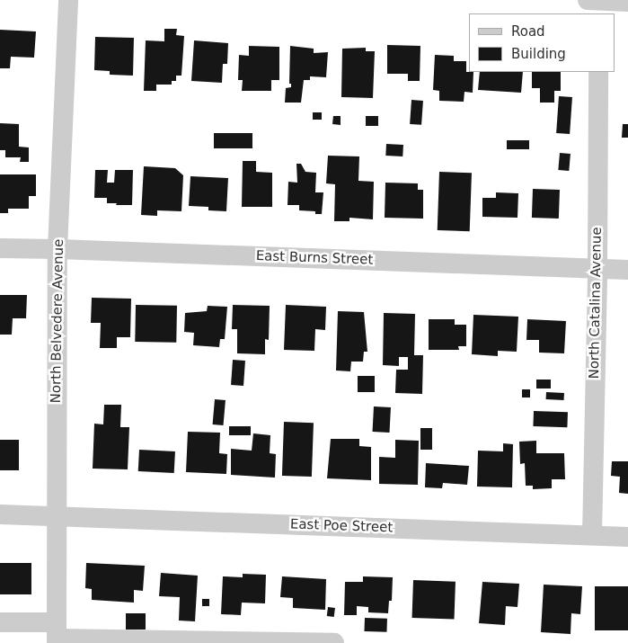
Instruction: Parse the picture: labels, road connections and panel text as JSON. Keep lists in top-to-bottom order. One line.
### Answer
{"streets":{"street":["East Burns Street","North Catalina Avenue","North Belvedere Avenue","East Poe Street"]},"crossings":[["East Burns Street","North Catalina Avenue"],["East Burns Street","North Belvedere Avenue"],["North Catalina Avenue","East Poe Street"],["North Belvedere Avenue","East Poe Street"]],"legend":["Road","Building"]}
